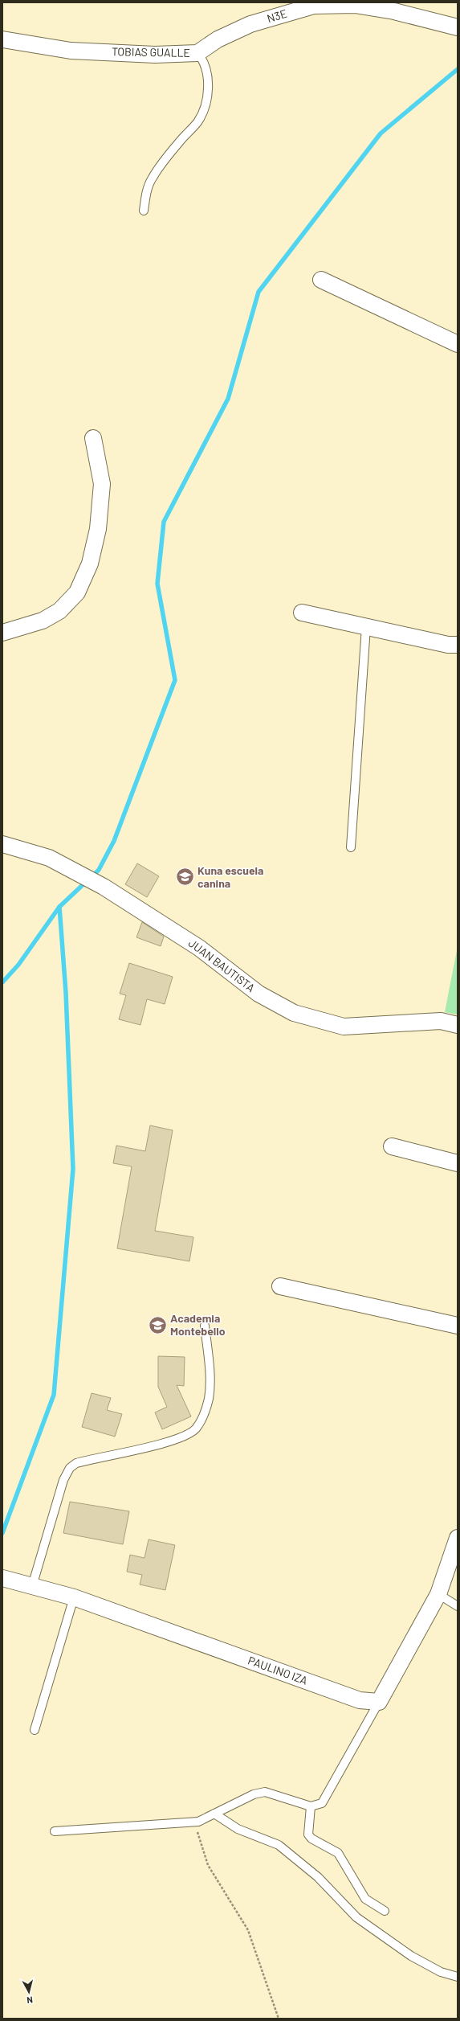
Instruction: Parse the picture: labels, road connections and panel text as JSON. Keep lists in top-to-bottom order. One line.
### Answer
{"streets":{"street":["N3E","TOBIAS GUALLE","JUAN BAUTISTA","PAULINO IZA"]},"crossings":[["N3E","TOBIAS GUALLE"]],"places":{"school or university":["Kuna escuela canina","Academia Montebello"]},"north":"bottom"}
